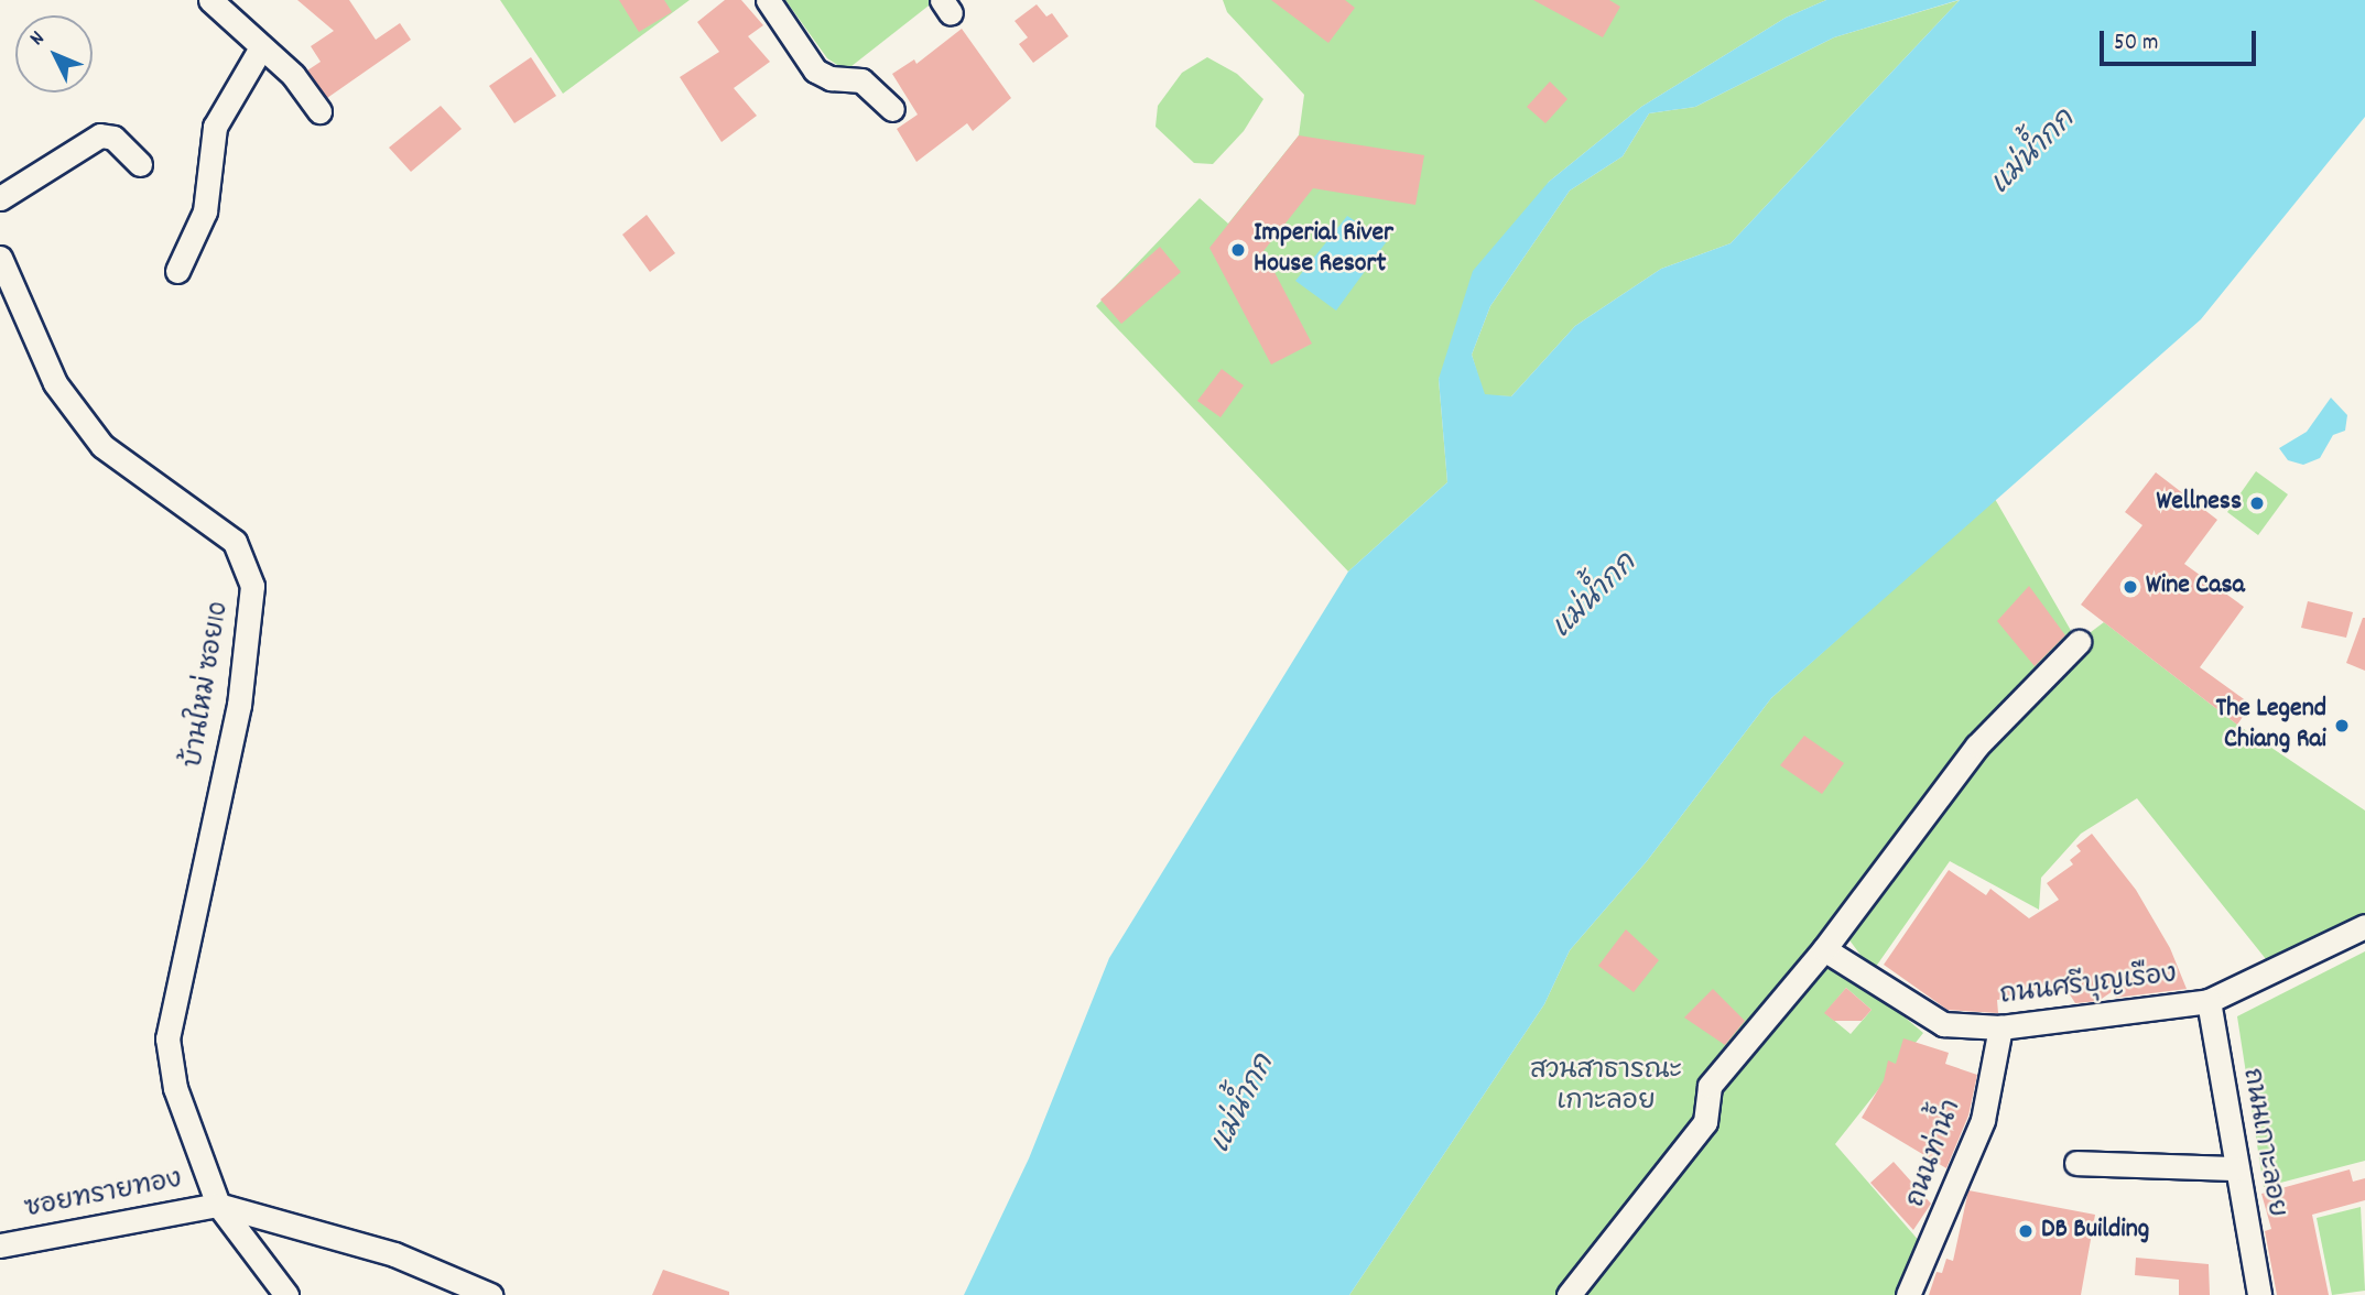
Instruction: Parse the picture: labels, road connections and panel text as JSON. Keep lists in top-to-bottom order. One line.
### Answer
{"streets":{"street":["บ้านใหม่ ซอย10","ถนนศรีบุญเรือง","ถนนเกาะลอย","ถนนท่าน้ำ","ซอยทรายทอง"]},"crossings":[["บ้านใหม่ ซอย10","ซอยทรายทอง"],["ถนนศรีบุญเรือง","ถนนเกาะลอย"],["ถนนศรีบุญเรือง","ถนนท่าน้ำ"]],"water":["แม่น้ำกก"],"parks":["สวนสาธารณะ เกาะลอย"],"places":["Imperial River House Resort","Wellness","Wine Casa","The Legend Chiang Rai","DB Building"],"scale_bar":"50 m","north":"top left"}
